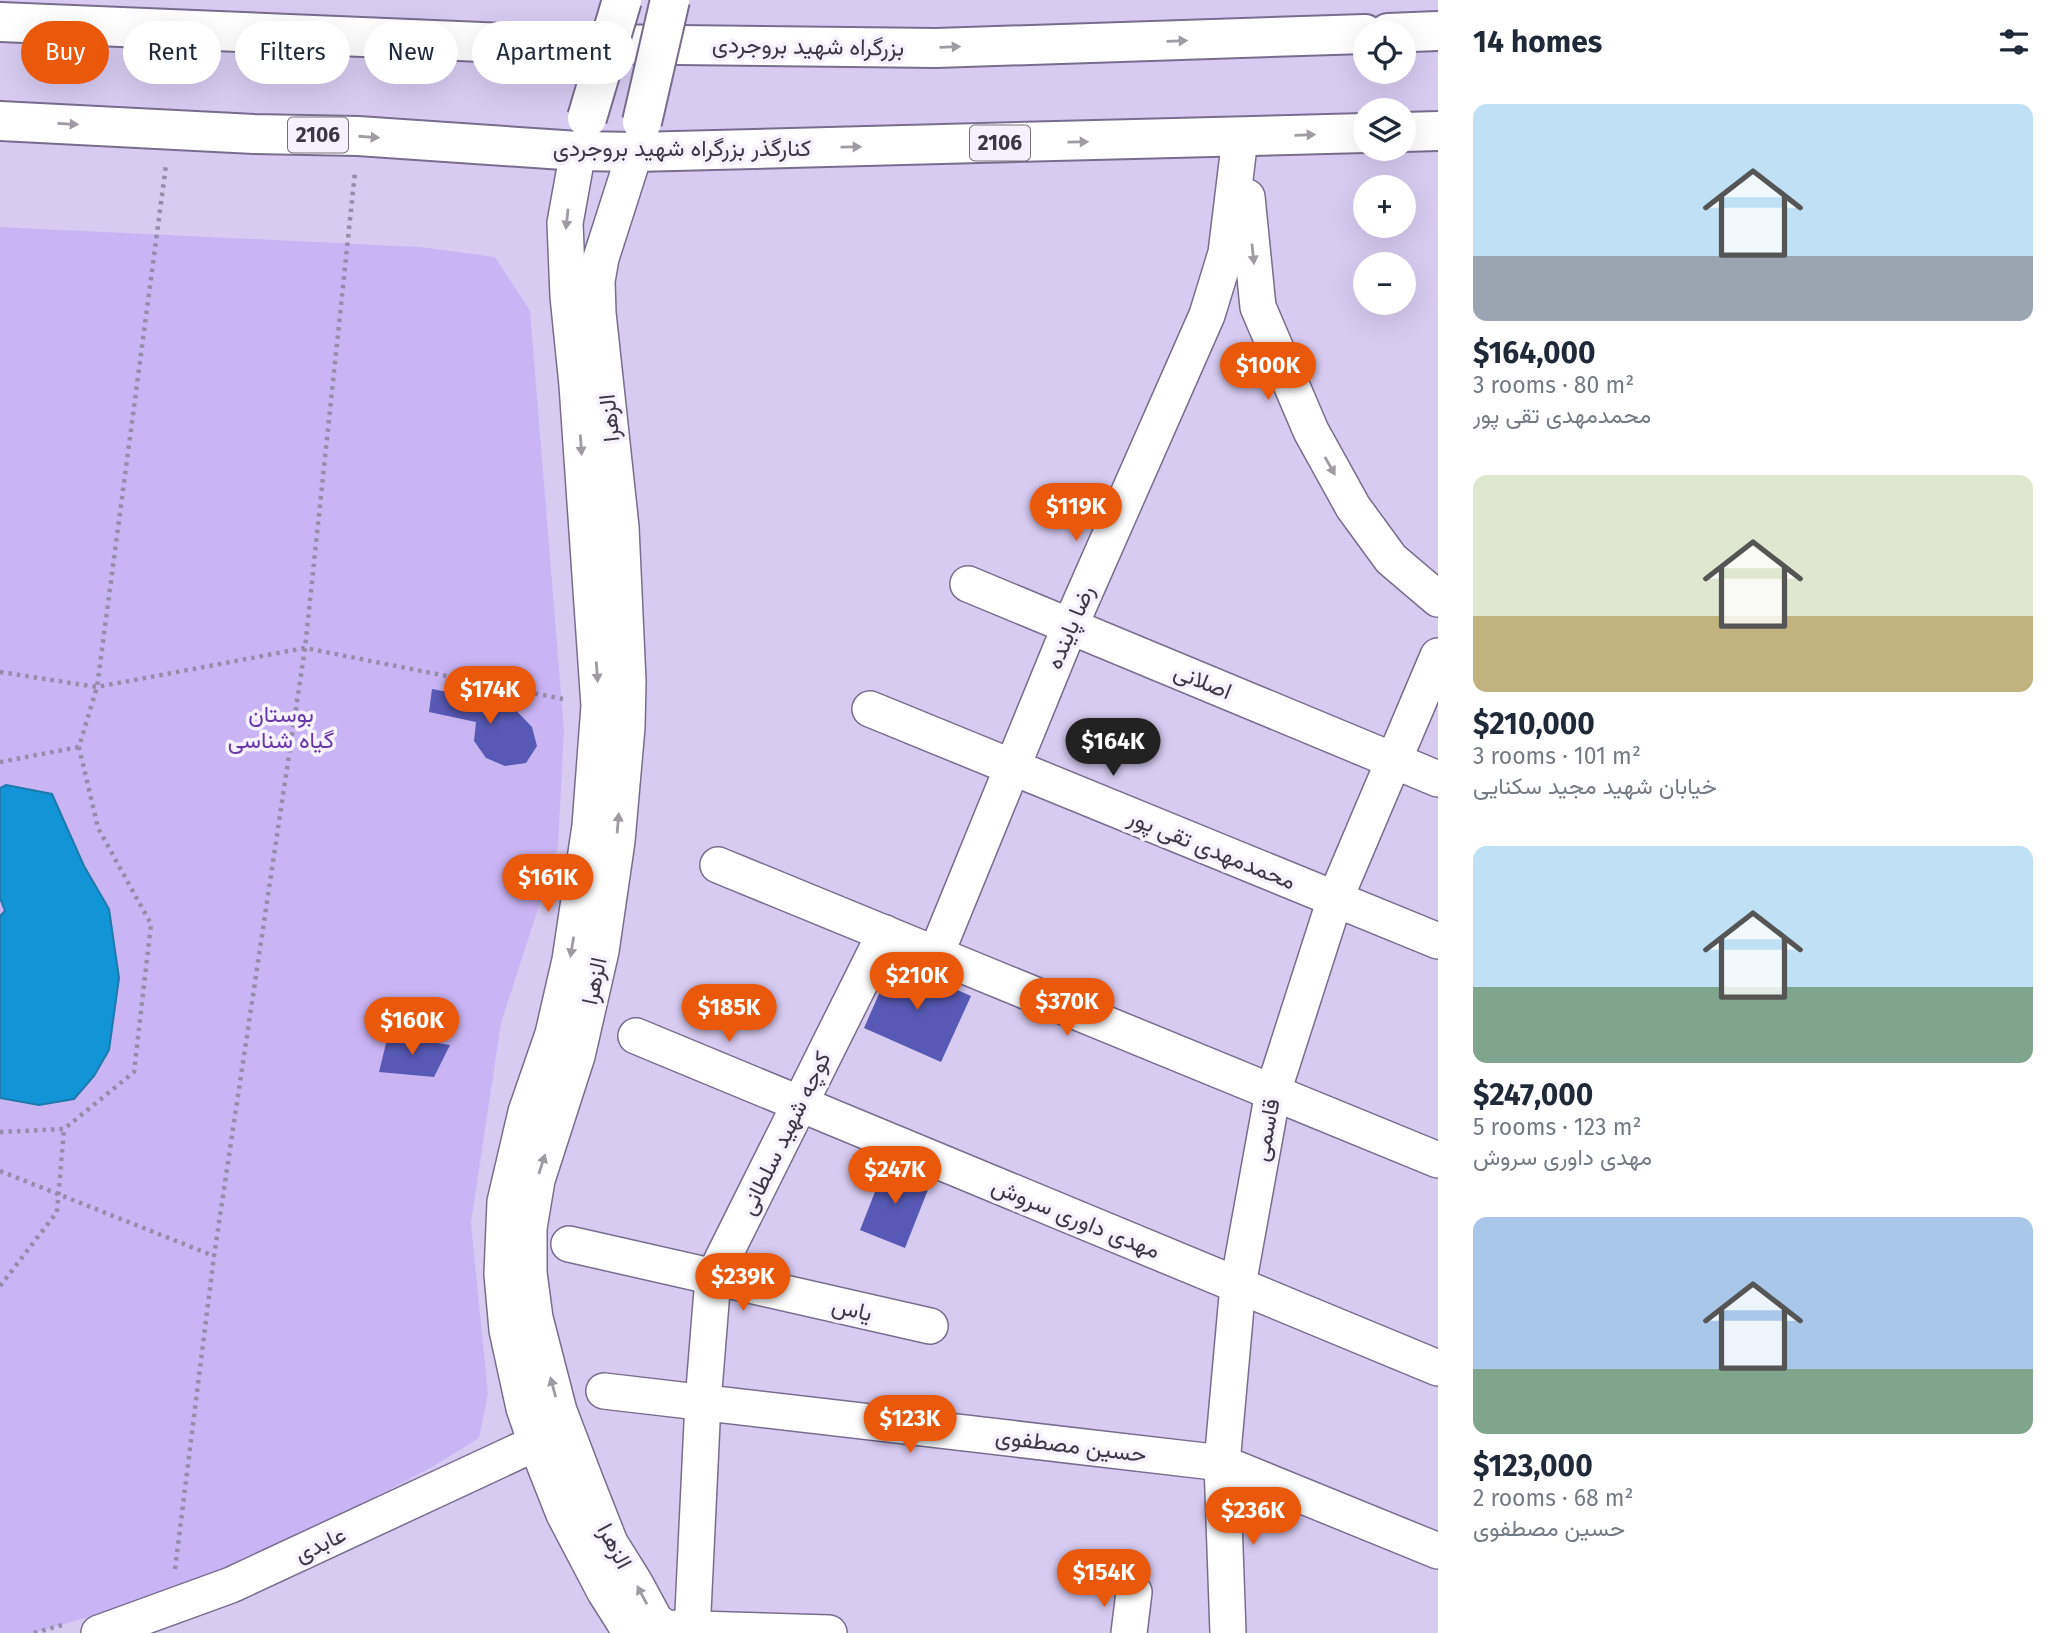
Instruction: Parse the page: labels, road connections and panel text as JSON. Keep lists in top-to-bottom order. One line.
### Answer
{"streets":{"main road":["بزرگراه شهید بروجردی","2106","کنارگذر بزرگراه شهید بروجردی"],"street":["الزهرا","رضا پاینده","اصلانی","محمدمهدی تقی پور","قاسمی","کوچه شهید سلطانی","مهدی داوری سروش","یاس","حسین مصطفوی","عابدی"]},"crossings":[["کنارگذر بزرگراه شهید بروجردی","الزهرا"],["کنارگذر بزرگراه شهید بروجردی","رضا پاینده"],["الزهرا","کوچه شهید سلطانی"],["الزهرا","عابدی"],["رضا پاینده","اصلانی"],["رضا پاینده","محمدمهدی تقی پور"],["اصلانی","قاسمی"],["محمدمهدی تقی پور","قاسمی"],["قاسمی","مهدی داوری سروش"],["قاسمی","حسین مصطفوی"],["کوچه شهید سلطانی","مهدی داوری سروش"],["کوچه شهید سلطانی","یاس"],["کوچه شهید سلطانی","حسین مصطفوی"]],"one_way":["بزرگراه شهید بروجردی","کنارگذر بزرگراه شهید بروجردی"],"parks":["بوستان گیاه شناسی"],"page":{"heading":"14 homes","map_buttons":["+","−"],"chip":["Buy","Rent","Filters","New","Apartment"],"list":[{"name":"$164,000","note":"3 rooms · 80 m² · محمدمهدی تقی پور"},{"name":"$210,000","note":"3 rooms · 101 m² · خیابان شهید مجید سکنایی"},{"name":"$247,000","note":"5 rooms · 123 m² · مهدی داوری سروش"},{"name":"$123,000","note":"2 rooms · 68 m² · حسین مصطفوی"}],"price":["$100K","$119K","$174K","$164K","$161K","$210K","$370K","$185K","$160K","$247K","$239K","$123K","$236K","$154K"]}}
